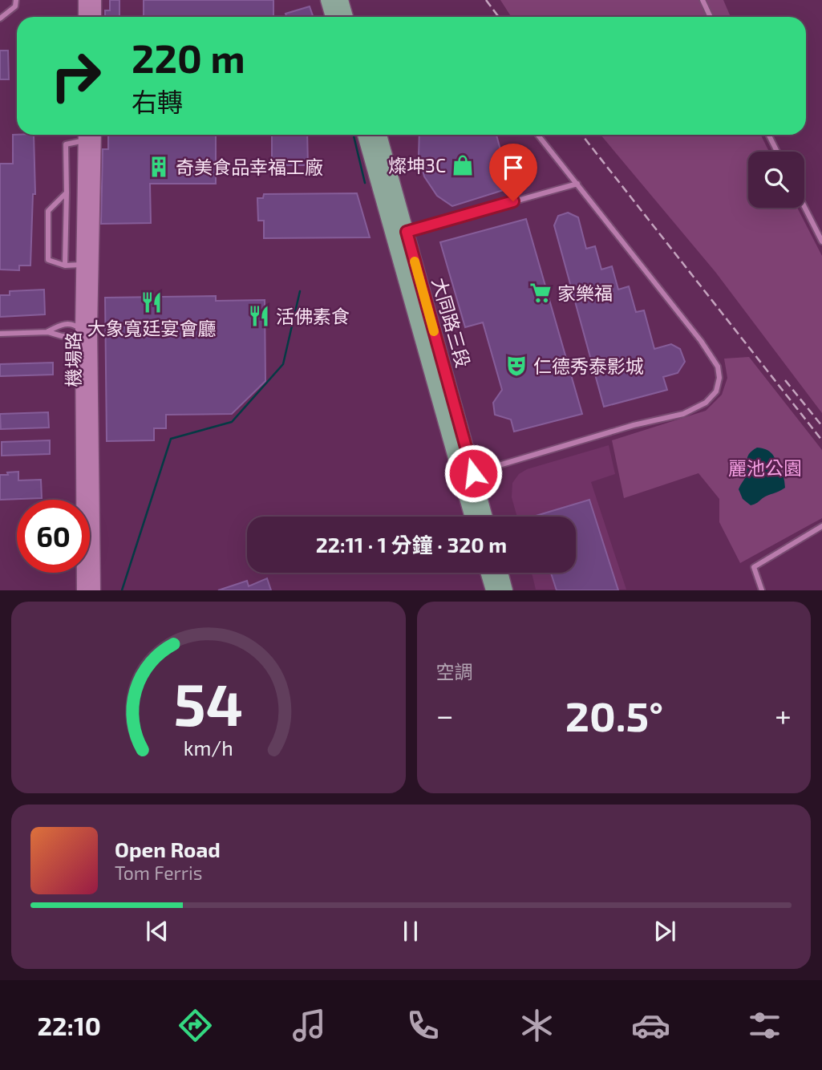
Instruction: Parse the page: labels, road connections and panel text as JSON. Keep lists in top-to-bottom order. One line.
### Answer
{"streets":{"main road":["大同路三段"],"street":["機場路"]},"parks":["麗池公園"],"places":{"shop":["燦坤3C"],"building":["奇美食品幸福工廠"],"supermarket":["家樂福"],"restaurant":["大象寬廷宴會廳","活佛素食"],"theatre":["仁德秀泰影城"]},"page":{"turn":["220 m","右轉"],"limit":"60","trip":"22:11 · 1 分鐘 · 320 m","tile":"空調","heat":["−","20.5°","+"],"song":["Open Road","Tom Ferris"],"tabs":"22:10","gauge":["54","km/h"]}}
